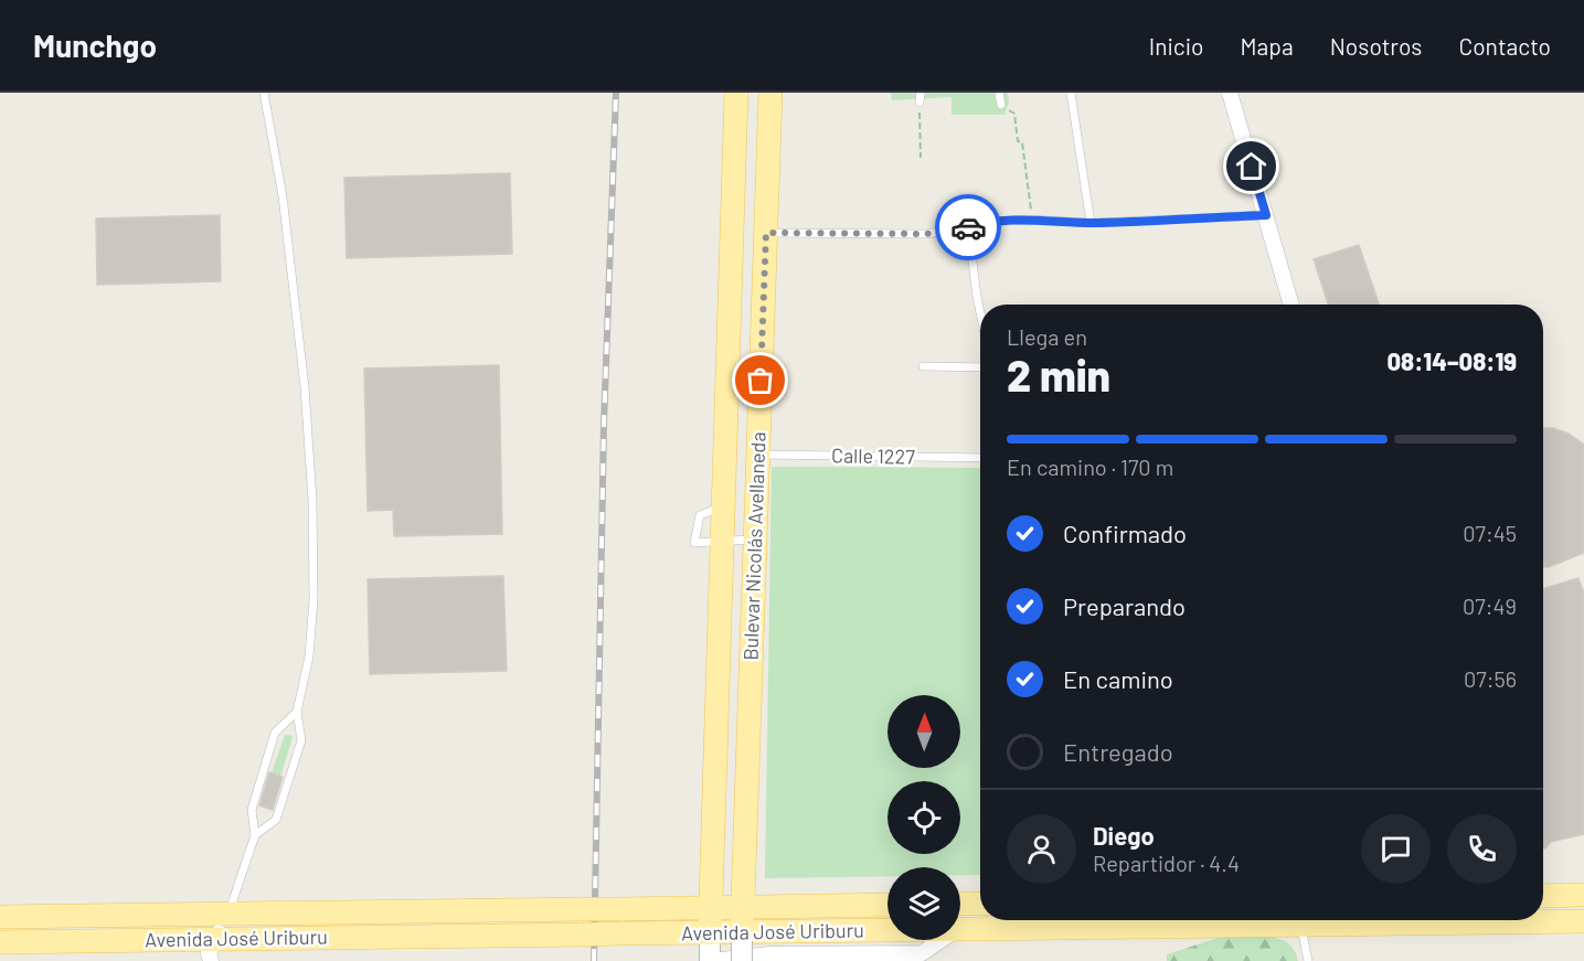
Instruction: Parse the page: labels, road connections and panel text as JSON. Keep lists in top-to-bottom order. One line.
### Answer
{"streets":{"main road":["Bulevar Nicolás Avellaneda","Avenida José Uriburu"],"lane":["Calle 1227"]},"crossings":[["Calle 1227","Bulevar Nicolás Avellaneda"],["Bulevar Nicolás Avellaneda","Avenida José Uriburu"]],"north":"top","page":{"header":"Munchgo","nav":["Inicio","Mapa","Nosotros","Contacto"],"heading":["2 min","Llega en","08:14–08:19"],"panel":["Diego","Repartidor · 4.4"],"bar":"En camino · 170 m","list":[["Confirmado","07:45"],["Preparando","07:49"],["En camino","07:56"],"Entregado"]}}
